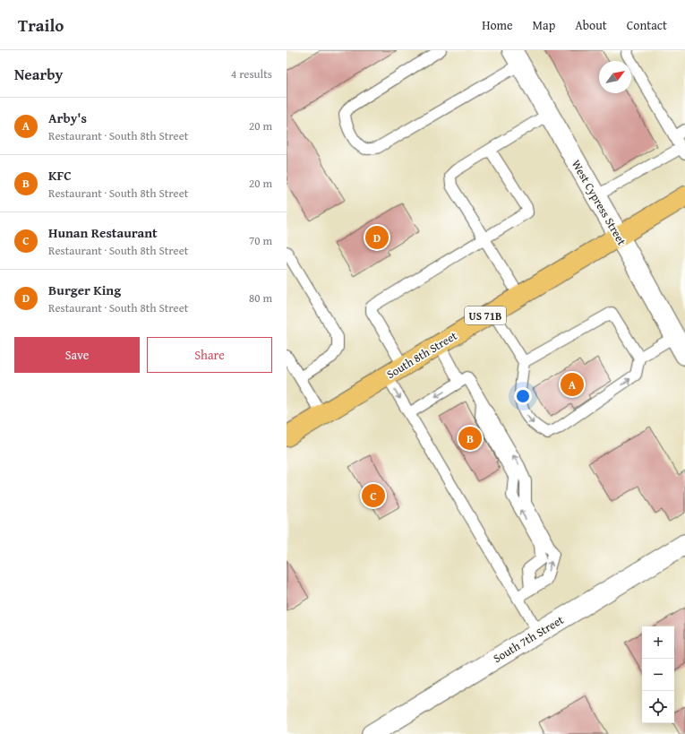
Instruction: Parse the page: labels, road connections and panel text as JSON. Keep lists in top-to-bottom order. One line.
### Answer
{"streets":{"main road":["US 71B","South 8th Street"],"street":["West Cypress Street","South 7th Street"]},"crossings":[["West Cypress Street","South 8th Street"]],"north":"top right","page":{"header":"Trailo","nav":["Home","Map","About","Contact"],"heading":["Nearby","4 results"],"list":[{"mark":"A","name":"Arby's","note":"Restaurant · South 8th Street","value":"20 m"},{"mark":"B","name":"KFC","note":"Restaurant · South 8th Street","value":"20 m"},{"mark":"C","name":"Hunan Restaurant","note":"Restaurant · South 8th Street","value":"70 m"},{"mark":"D","name":"Burger King","note":"Restaurant · South 8th Street","value":"80 m"}],"pins":["D","A","B","C"],"buttons":["Save","Share"],"map_buttons":["+","−"]}}
